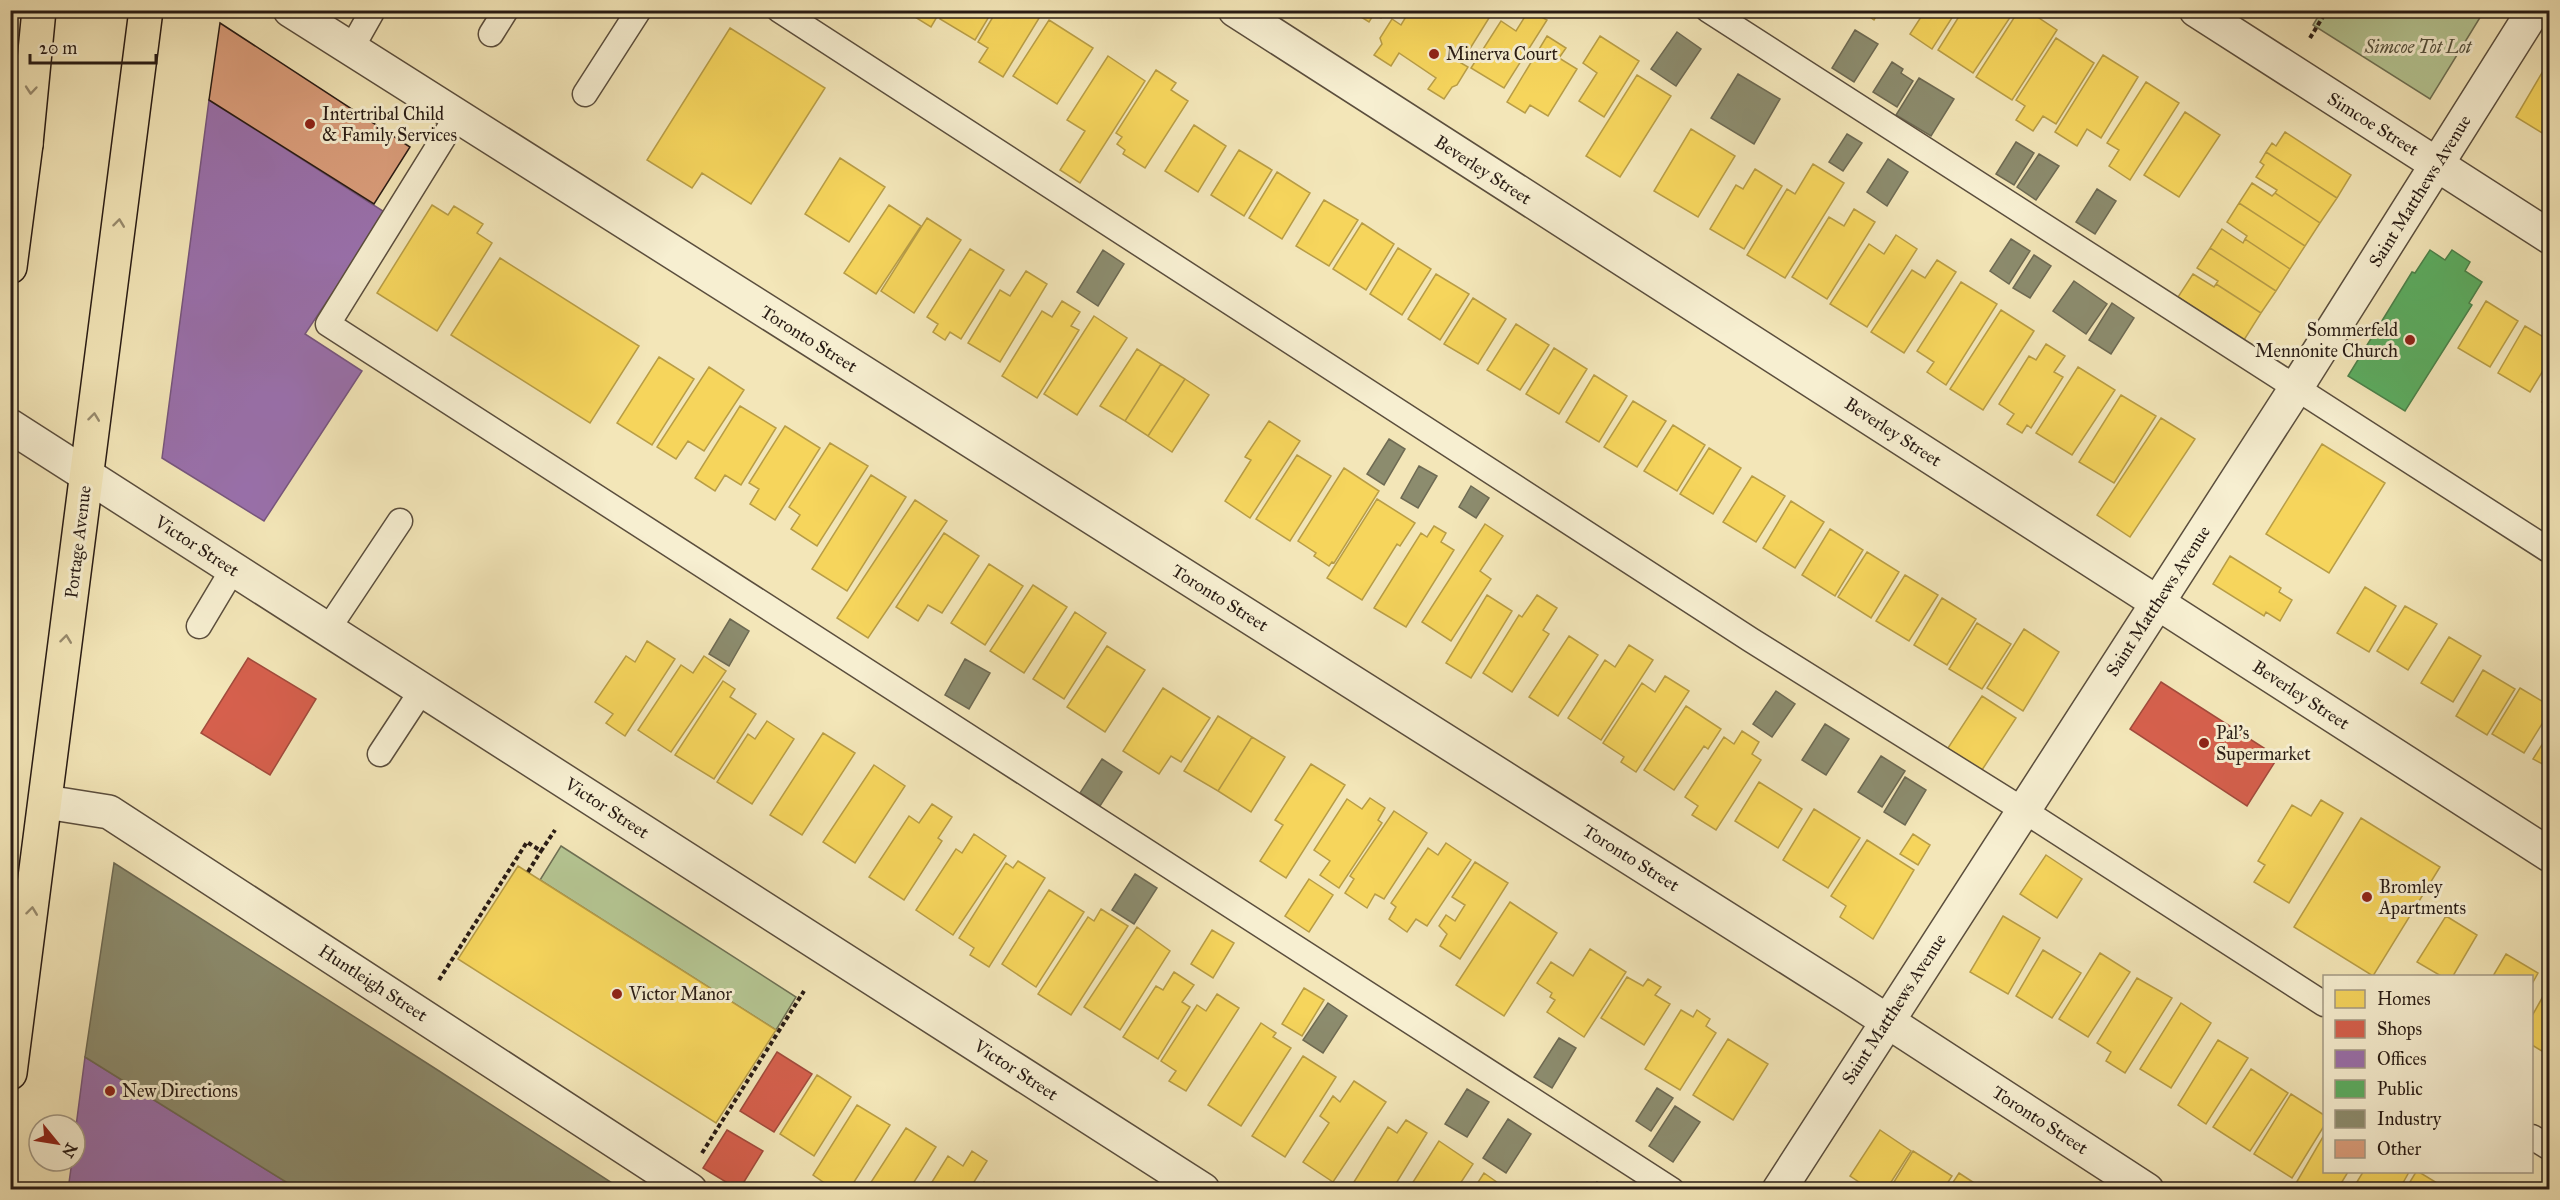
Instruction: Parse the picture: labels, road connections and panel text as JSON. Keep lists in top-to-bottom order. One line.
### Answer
{"streets":{"main road":["Portage Avenue"],"street":["Simcoe Street","Beverley Street","Saint Matthews Avenue","Toronto Street","Victor Street","Huntleigh Street"]},"crossings":[["Simcoe Street","Saint Matthews Avenue"],["Beverley Street","Saint Matthews Avenue"],["Saint Matthews Avenue","Toronto Street"],["Portage Avenue","Victor Street"],["Portage Avenue","Huntleigh Street"]],"one_way":["Portage Avenue"],"parks":["Simcoe Tot Lot"],"places":["Minerva Court","Intertribal Child & Family Services","Sommerfeld Mennonite Church","Pal's Supermarket","Bromley Apartments","Victor Manor","New Directions"],"legend":["Homes","Shops","Offices","Public","Industry","Other"],"scale_bar":"20 m","north":"bottom right"}
